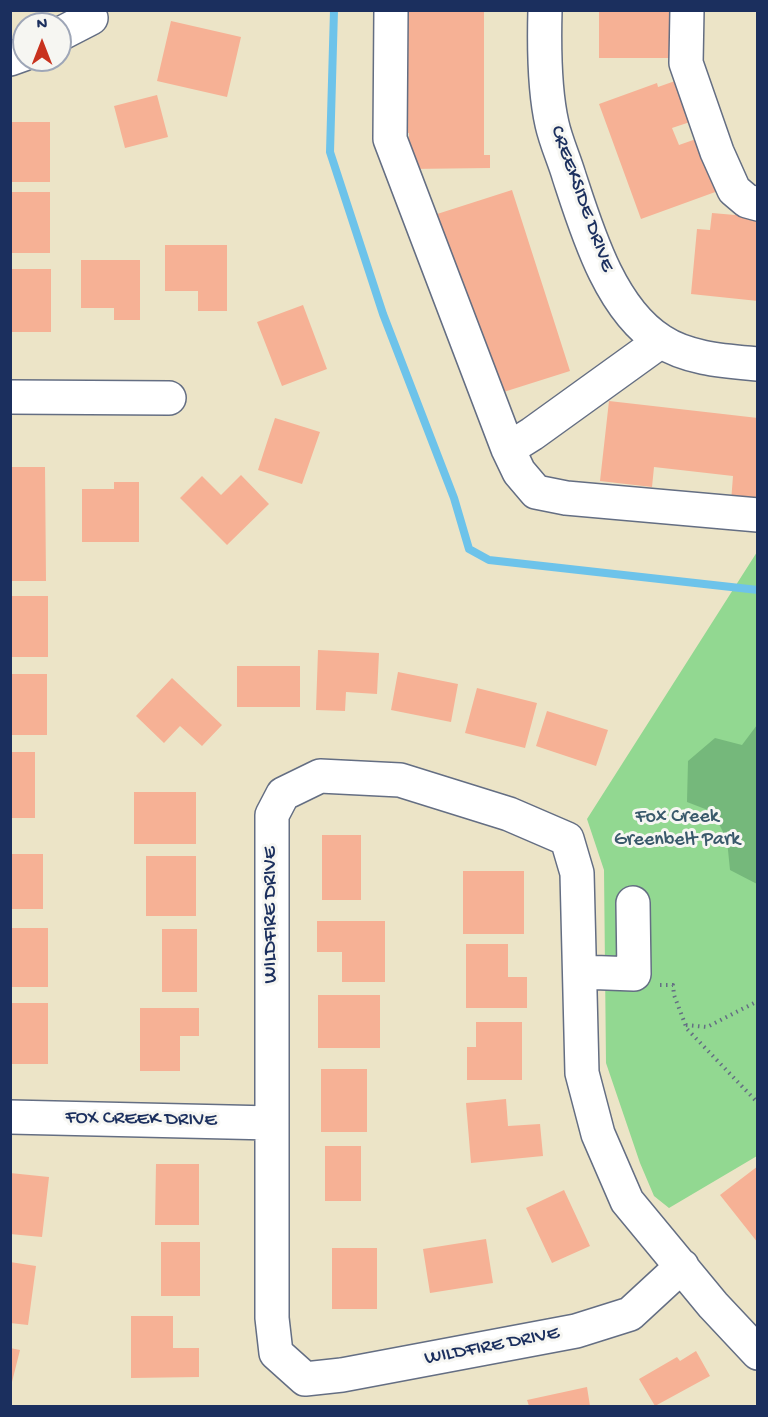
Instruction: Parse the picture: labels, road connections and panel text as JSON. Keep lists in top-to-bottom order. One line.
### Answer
{"streets":{"street":["CREEKSIDE DRIVE","WILDFIRE DRIVE","FOX CREEK DRIVE"]},"crossings":[["WILDFIRE DRIVE","FOX CREEK DRIVE"]],"parks":["Fox Creek Greenbelt Park"],"north":"top"}
